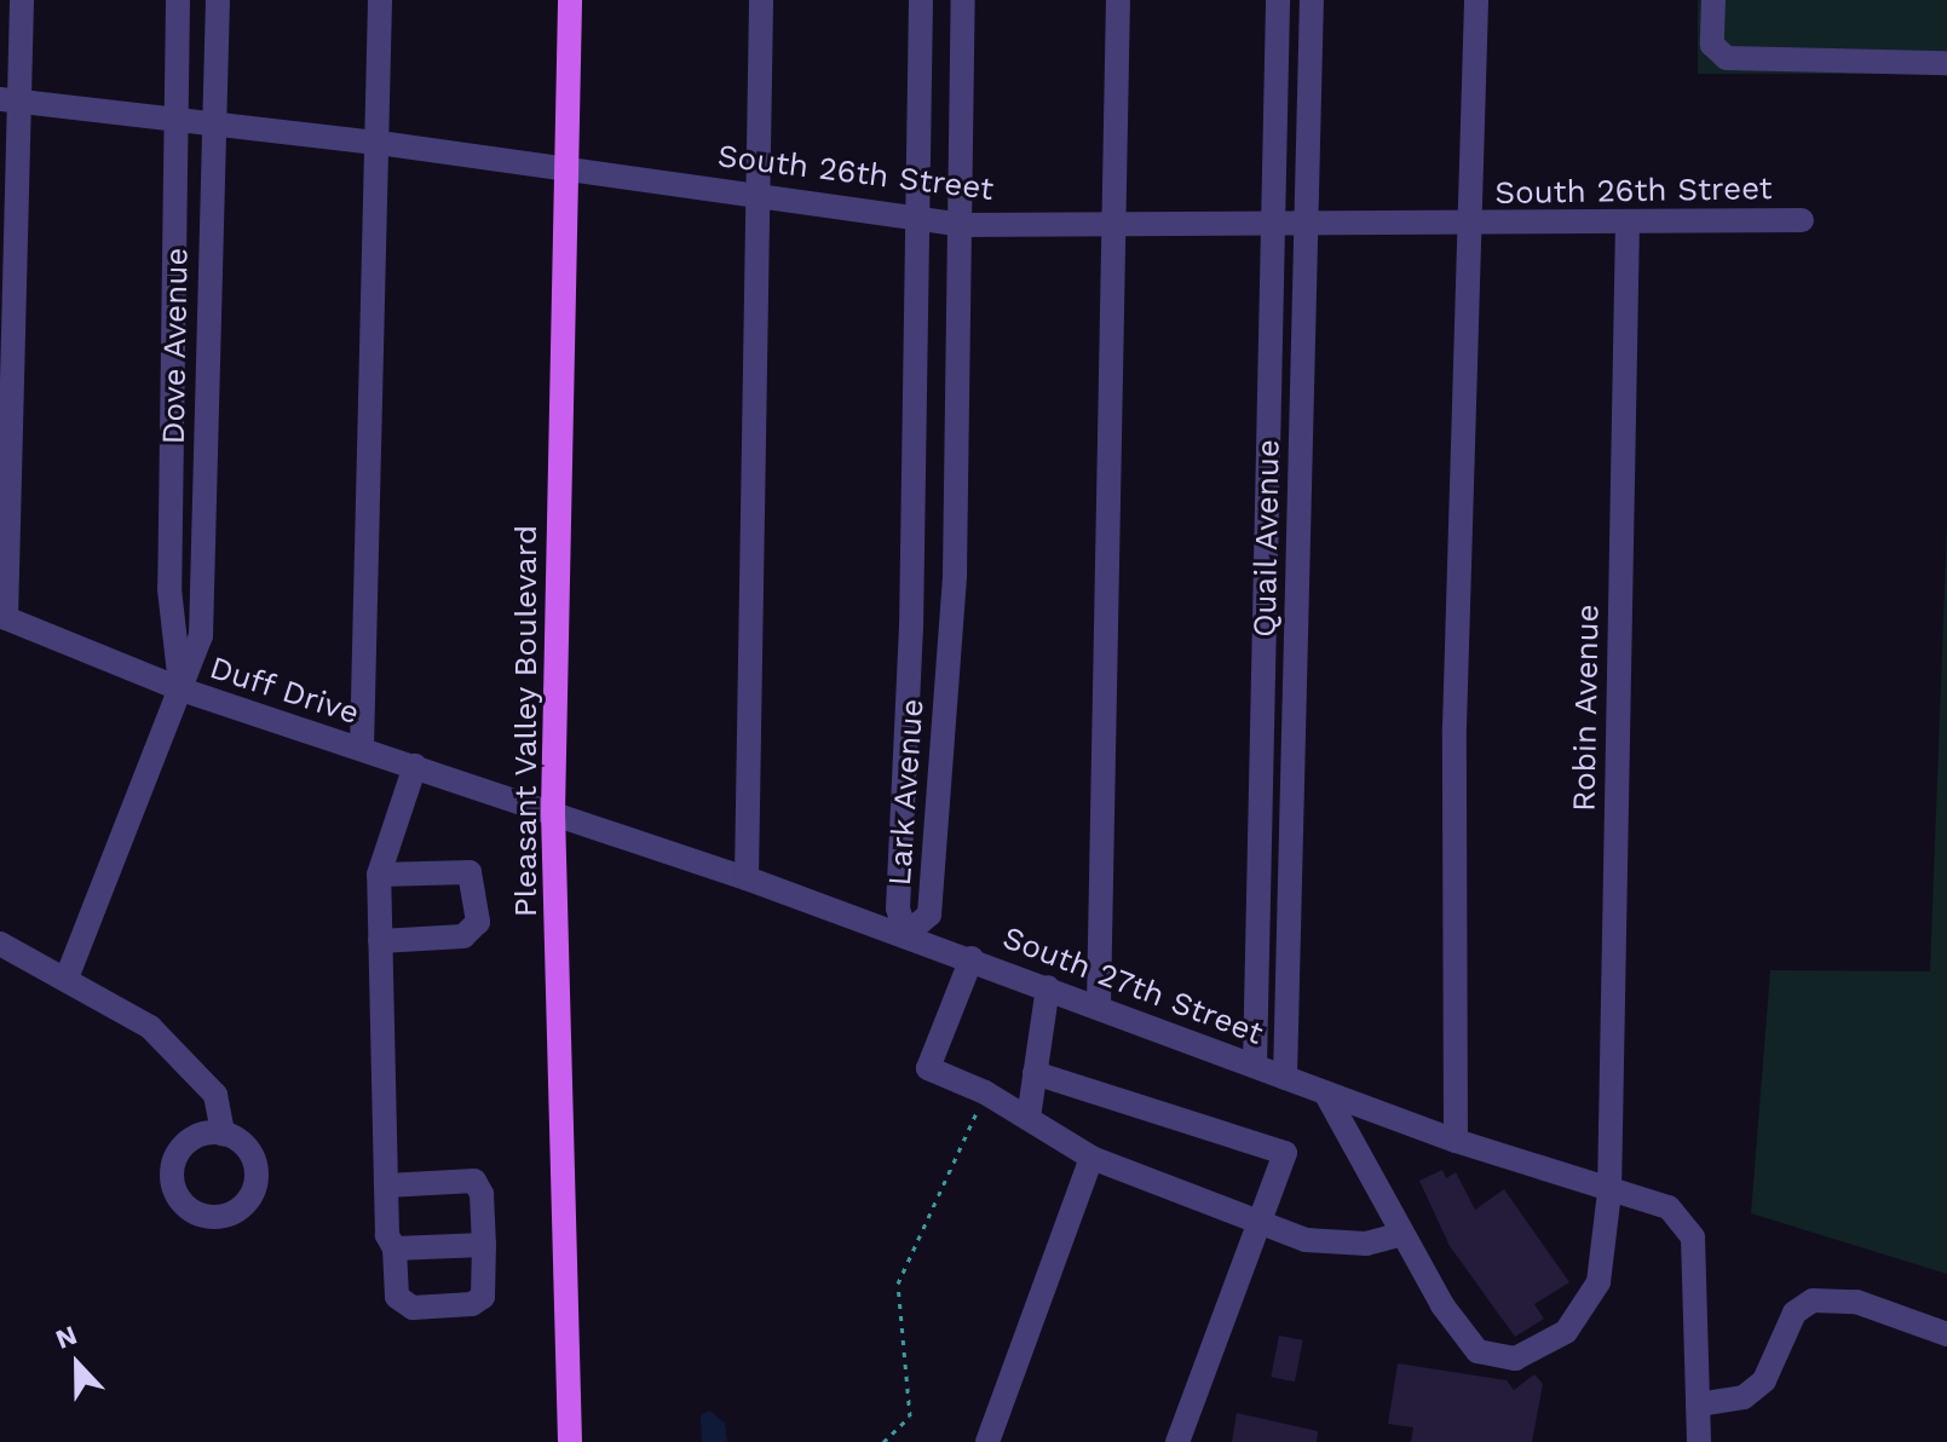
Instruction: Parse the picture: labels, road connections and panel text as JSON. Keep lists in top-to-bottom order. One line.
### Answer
{"streets":{"main road":["Pleasant Valley Boulevard"],"street":["South 26th Street","Dove Avenue","Quail Avenue","Duff Drive","Robin Avenue","Lark Avenue","South 27th Street"]},"crossings":[["South 26th Street","Dove Avenue"],["South 26th Street","Quail Avenue"],["South 26th Street","Robin Avenue"],["South 26th Street","Pleasant Valley Boulevard"],["South 26th Street","Lark Avenue"],["Dove Avenue","Duff Drive"],["Quail Avenue","South 27th Street"],["Duff Drive","Pleasant Valley Boulevard"],["Duff Drive","South 27th Street"],["Robin Avenue","South 27th Street"],["Pleasant Valley Boulevard","South 27th Street"],["Lark Avenue","South 27th Street"]],"north":"top"}
